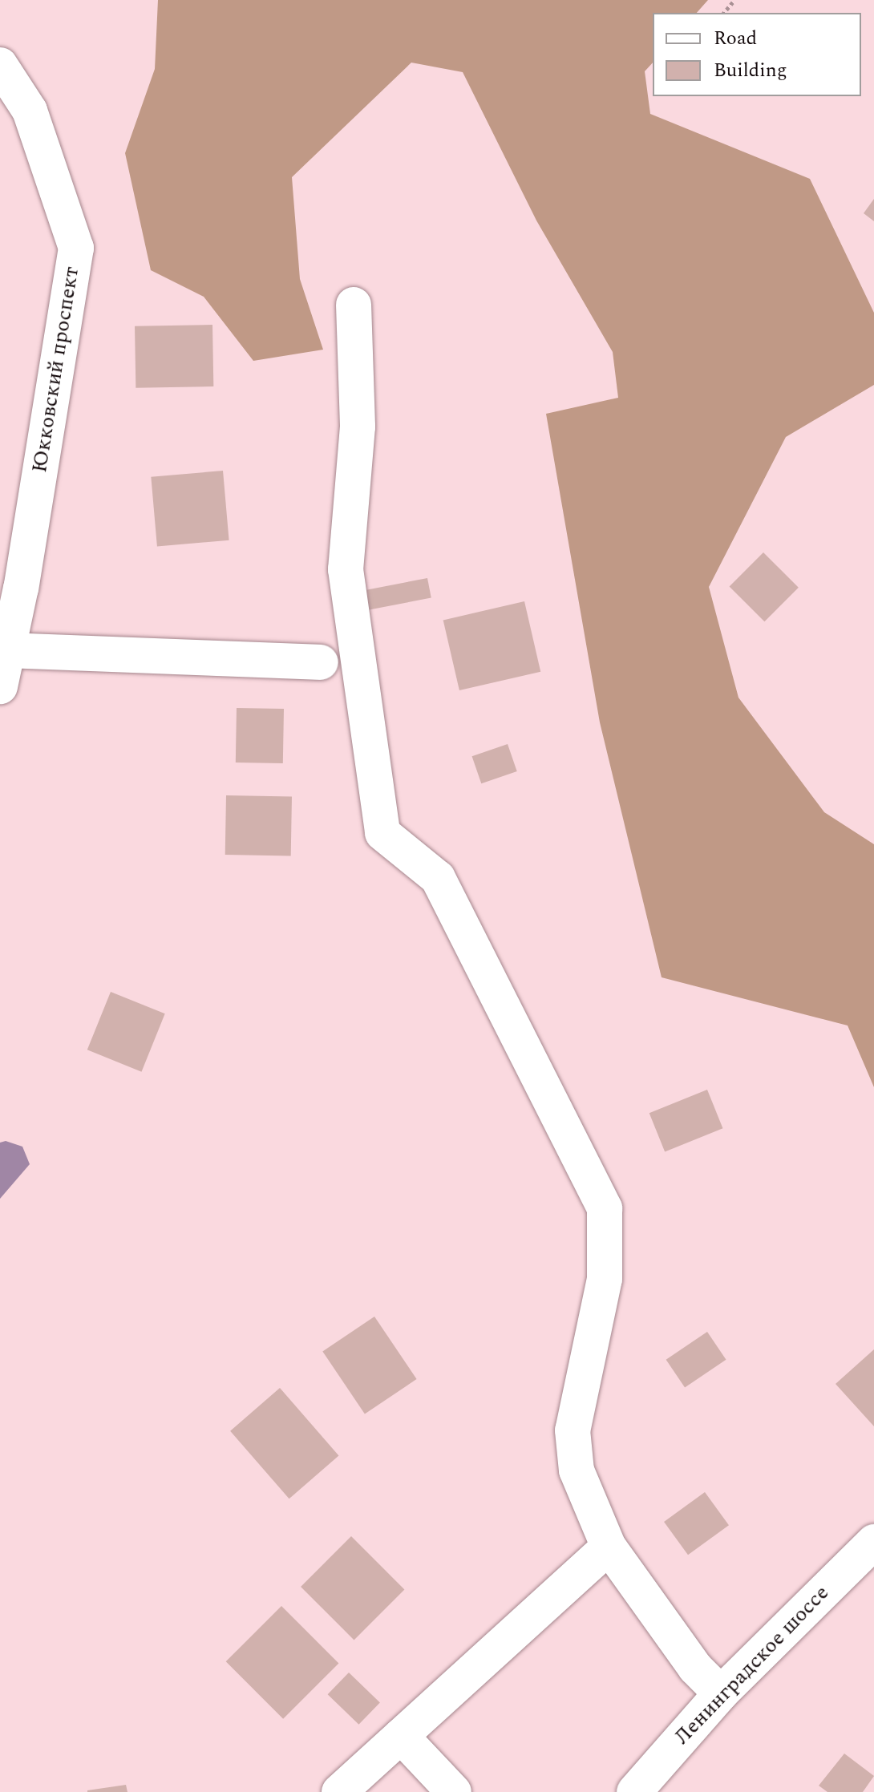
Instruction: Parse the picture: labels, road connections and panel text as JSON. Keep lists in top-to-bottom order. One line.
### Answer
{"streets":{"street":["Юкковский проспект","Ленинградское шоссе"]},"legend":["Road","Building"]}
